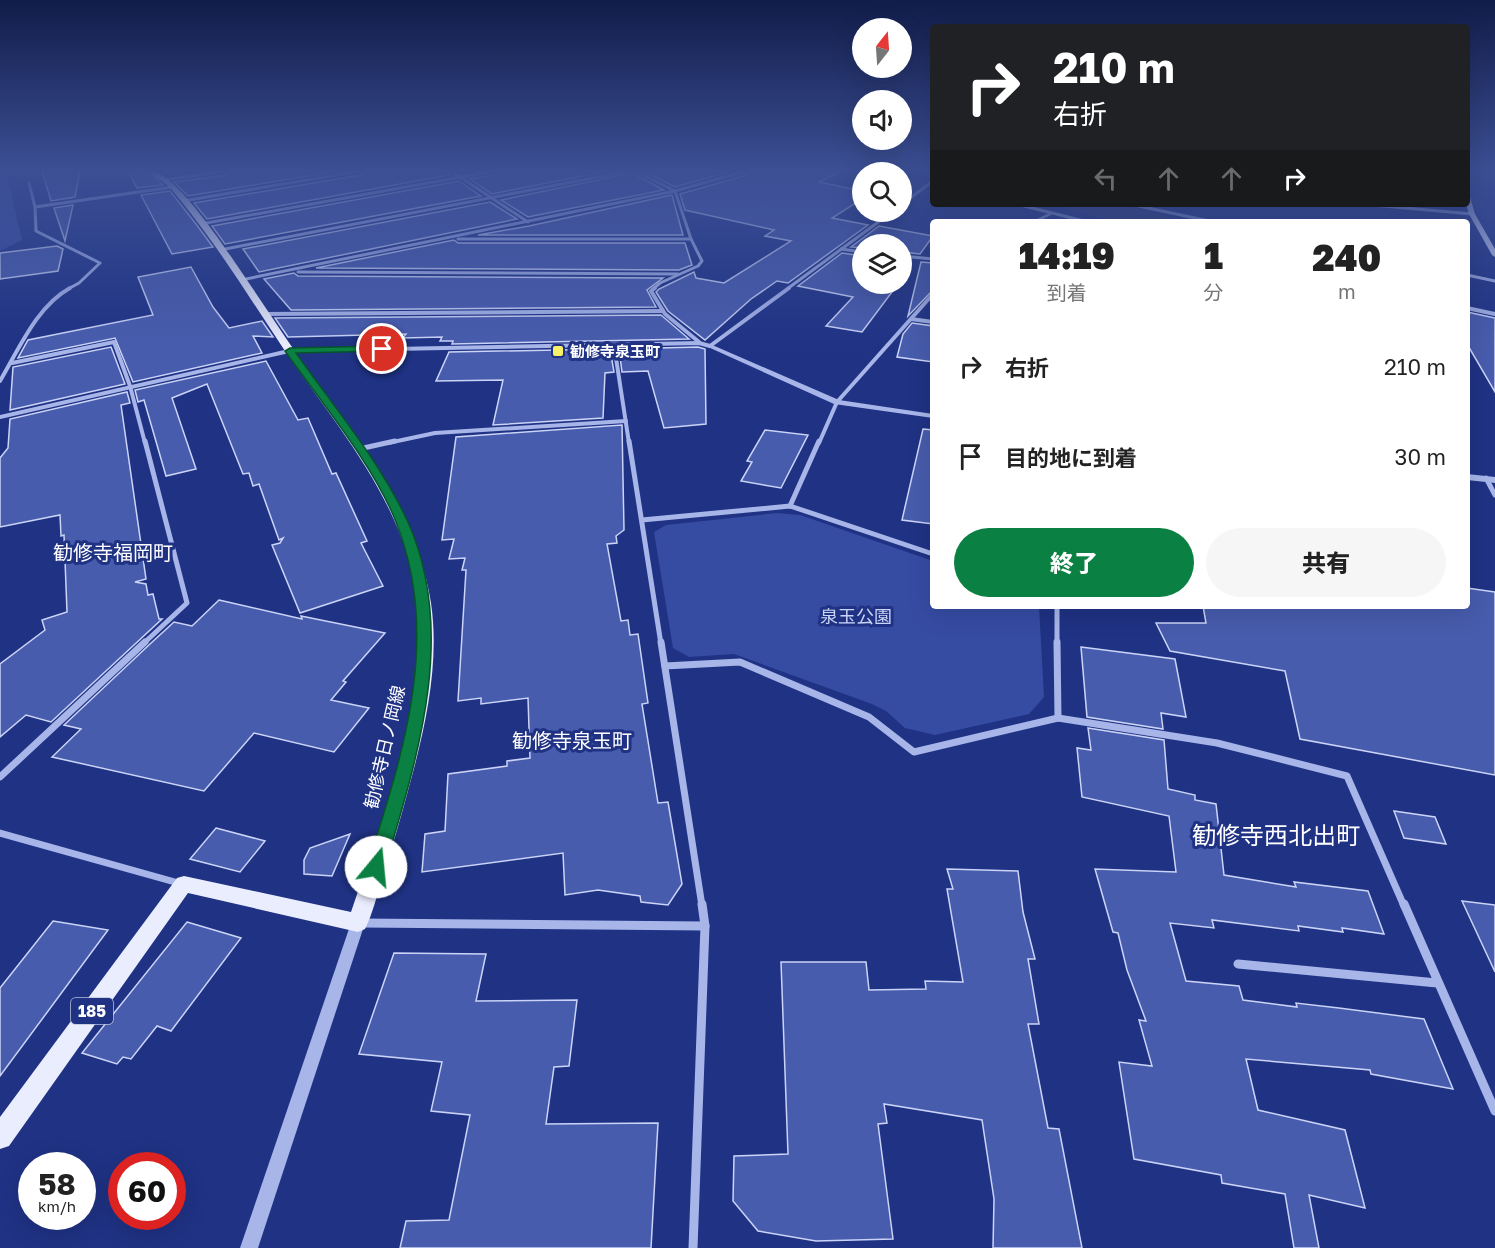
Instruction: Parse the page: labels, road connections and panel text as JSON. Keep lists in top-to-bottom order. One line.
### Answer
{"streets":{"main road":["勧修寺日ノ岡線","185"]},"districts":["勧修寺福岡町","勧修寺泉玉町","勧修寺西北出町"],"parks":["泉玉公園"],"places":{"transit":["勧修寺泉玉町"]},"north":"top","page":{"turn":["210 m","右折"],"eta":["14:19","到着","1","分","240","m"],"list":[{"name":"右折","value":"210 m"},{"name":"目的地に到着","value":"30 m"}],"buttons":["終了","共有"],"speed":"58 km/h","limit":"60"}}
